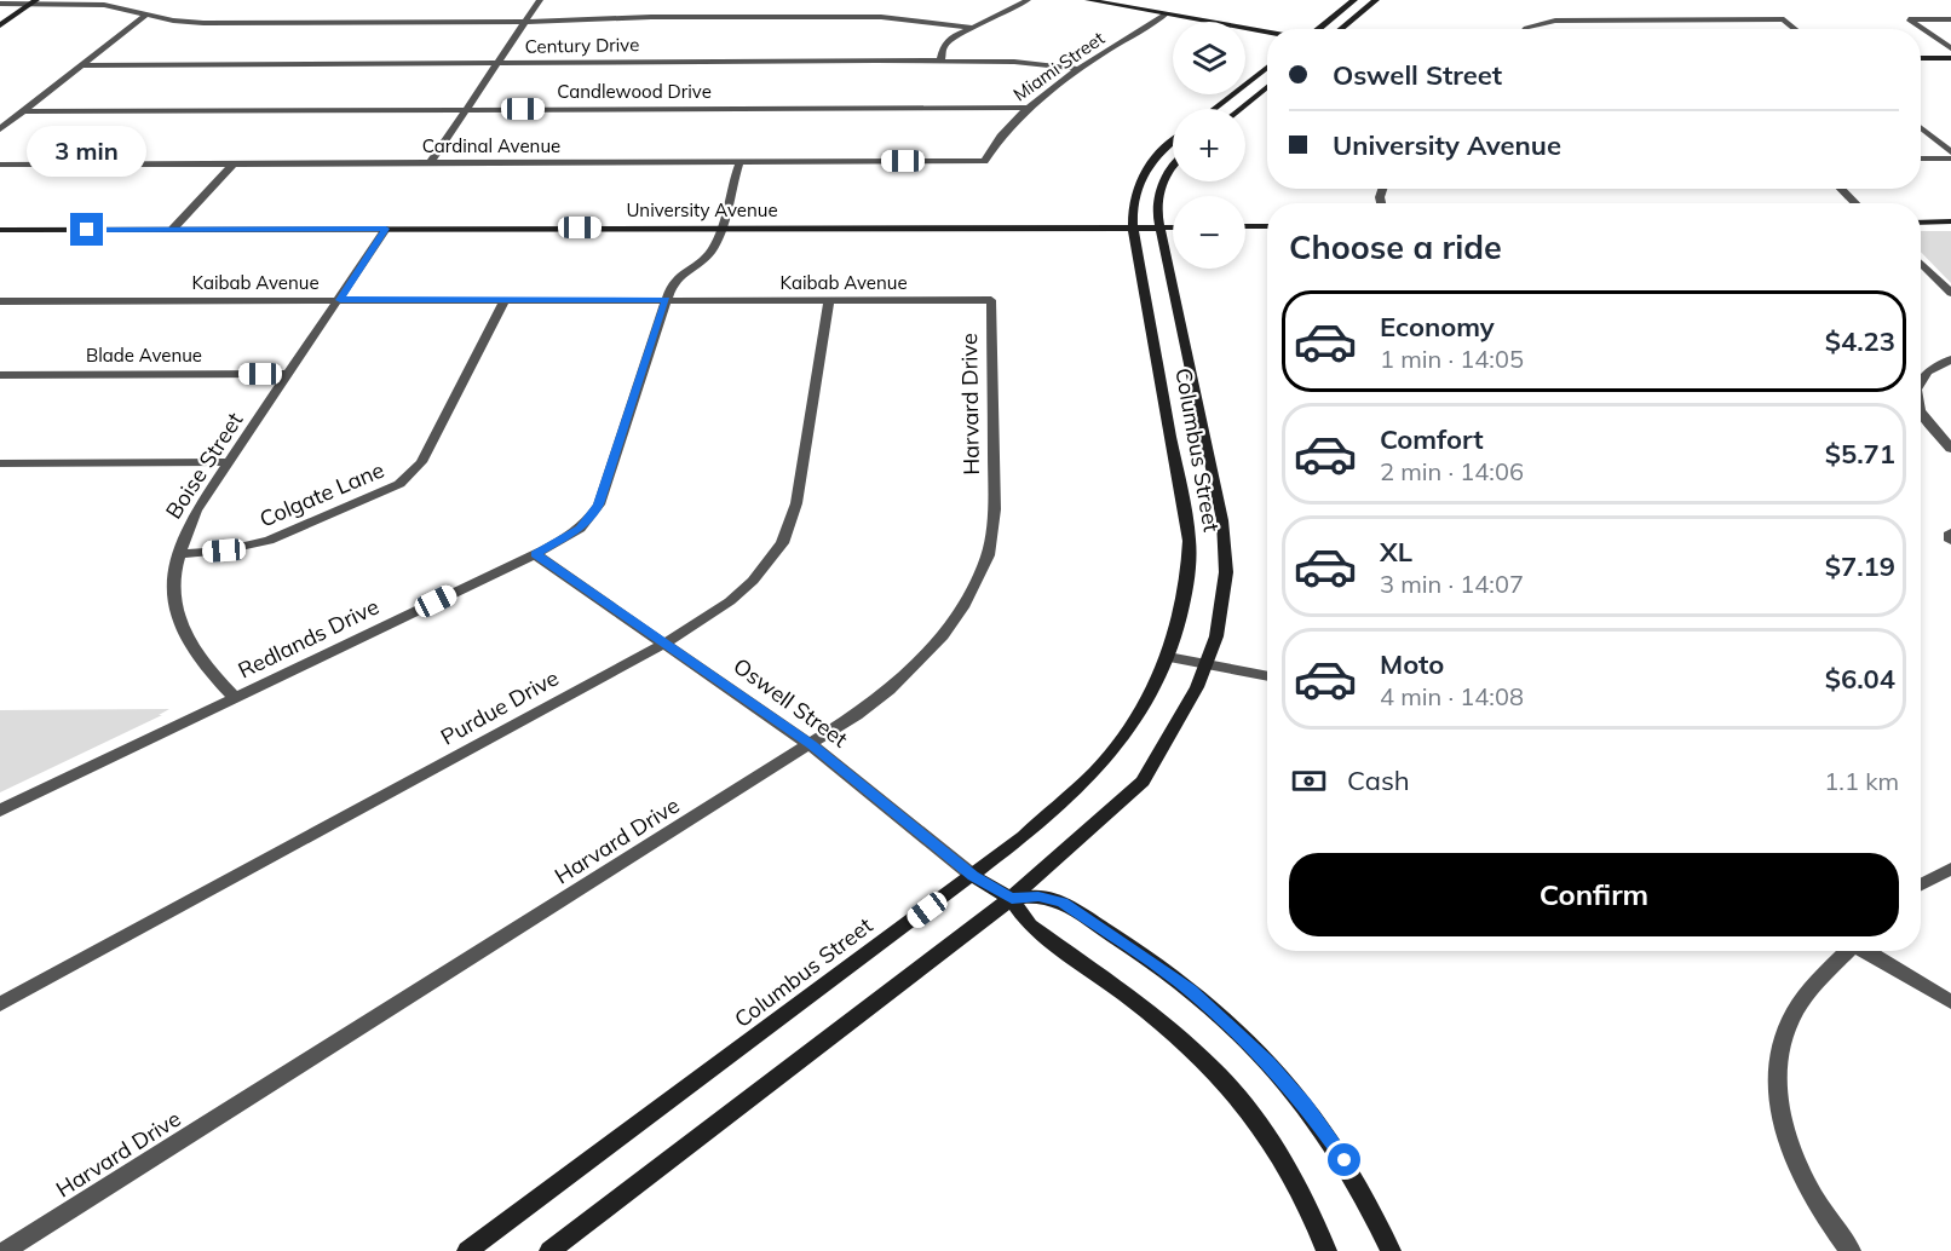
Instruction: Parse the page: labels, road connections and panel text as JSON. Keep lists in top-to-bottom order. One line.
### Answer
{"streets":{"main road":["University Avenue","Columbus Street","Oswell Street"],"street":["Century Drive","Miami Street","Candlewood Drive","Cardinal Avenue","Kaibab Avenue","Blade Avenue","Harvard Drive","Boise Street","Colgate Lane","Redlands Drive","Purdue Drive"]},"crossings":[["Century Drive","Miami Street"],["Miami Street","Candlewood Drive"],["Miami Street","Cardinal Avenue"],["Cardinal Avenue","Redlands Drive"],["University Avenue","Columbus Street"],["University Avenue","Boise Street"],["University Avenue","Redlands Drive"],["Kaibab Avenue","Harvard Drive"],["Kaibab Avenue","Boise Street"],["Kaibab Avenue","Colgate Lane"],["Kaibab Avenue","Redlands Drive"],["Kaibab Avenue","Purdue Drive"],["Blade Avenue","Boise Street"],["Harvard Drive","Oswell Street"],["Columbus Street","Oswell Street"],["Boise Street","Colgate Lane"],["Boise Street","Redlands Drive"],["Redlands Drive","Oswell Street"],["Oswell Street","Purdue Drive"]],"page":{"map_buttons":["+","−"],"banner":["Oswell Street","University Avenue"],"bubble":"3 min","heading":"Choose a ride","list":[{"name":"Economy","note":"1 min · 14:05","value":"$4.23"},{"name":"Comfort","note":"2 min · 14:06","value":"$5.71"},{"name":"XL","note":"3 min · 14:07","value":"$7.19"},{"name":"Moto","note":"4 min · 14:08","value":"$6.04"}],"pay":["Cash","1.1 km"],"buttons":"Confirm"}}
